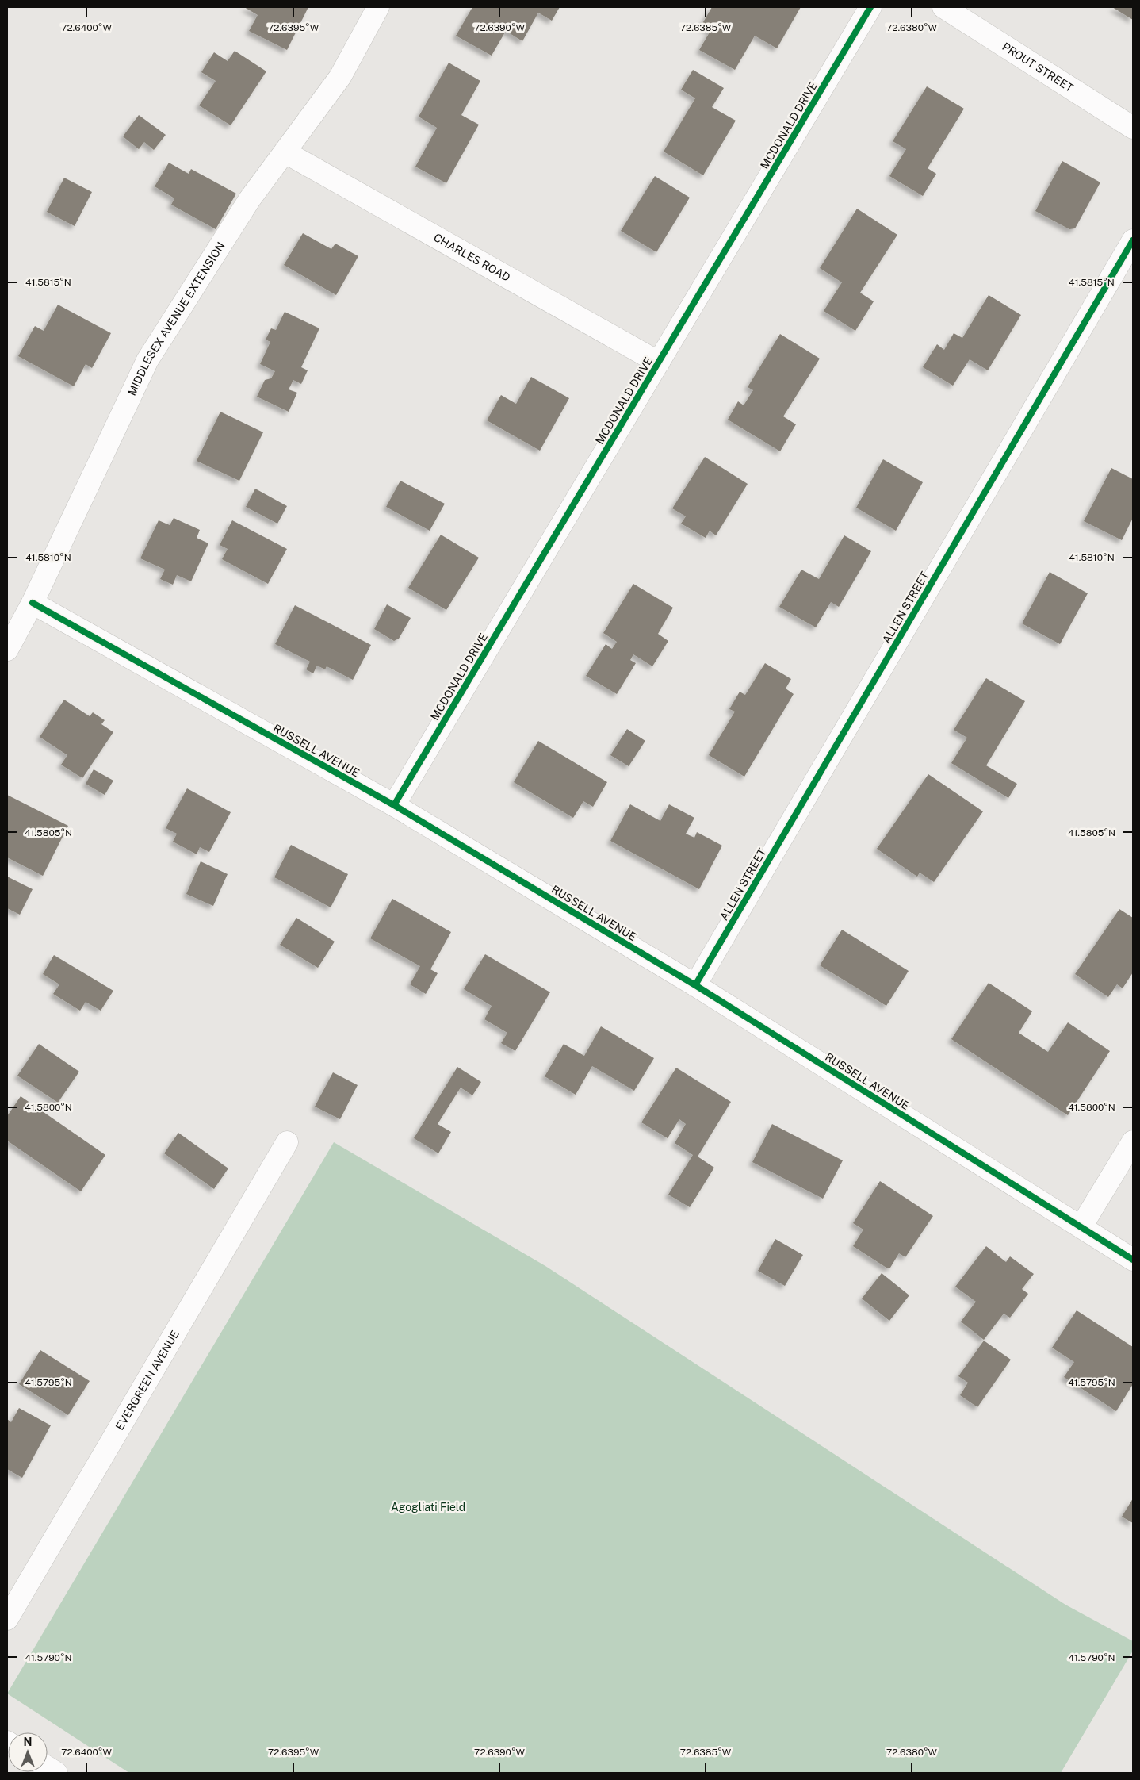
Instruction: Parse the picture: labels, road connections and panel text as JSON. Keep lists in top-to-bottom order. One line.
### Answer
{"streets":{"street":["PROUT STREET","MCDONALD DRIVE","CHARLES ROAD","MIDDLESEX AVENUE EXTENSION","ALLEN STREET","RUSSELL AVENUE","EVERGREEN AVENUE"]},"crossings":[["MCDONALD DRIVE","CHARLES ROAD"],["MCDONALD DRIVE","RUSSELL AVENUE"],["CHARLES ROAD","MIDDLESEX AVENUE EXTENSION"],["MIDDLESEX AVENUE EXTENSION","RUSSELL AVENUE"],["ALLEN STREET","RUSSELL AVENUE"]],"parks":["Agogliati Field"],"north":"top","coordinates":["72.6400°W","72.6395°W","72.6390°W","72.6385°W","72.6380°W","41.5815°N","41.5810°N","41.5805°N","41.5800°N","41.5795°N","41.5790°N"]}
